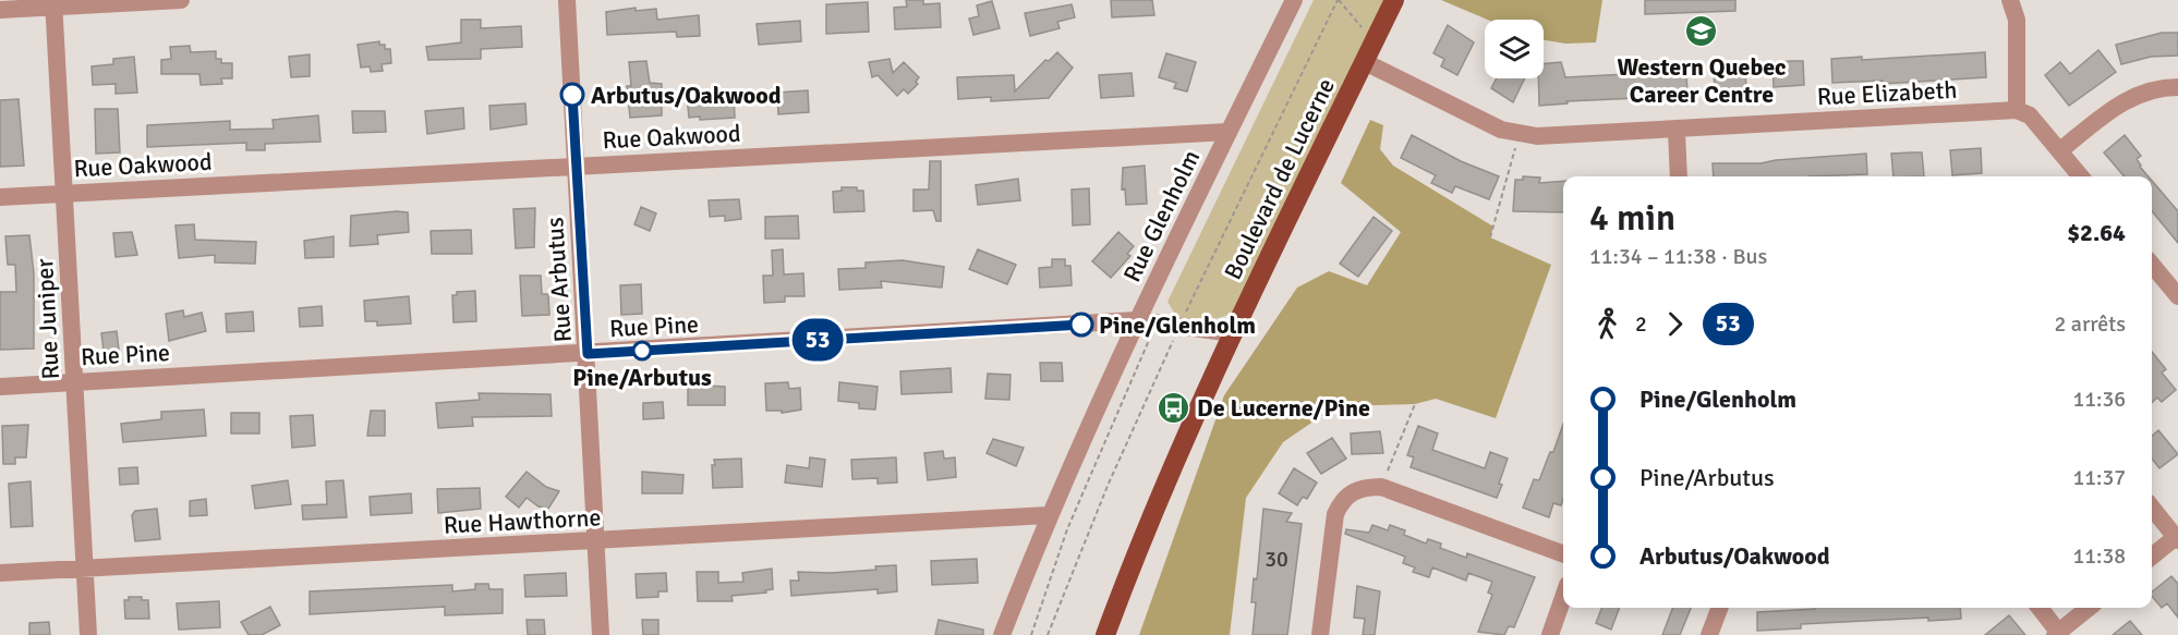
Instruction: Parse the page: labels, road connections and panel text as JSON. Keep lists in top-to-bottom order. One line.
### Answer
{"streets":{"main road":["Boulevard de Lucerne"],"street":["Rue Elizabeth","Rue Oakwood","Rue Glenholm","Rue Arbutus","Rue Juniper","Rue Pine","Rue Hawthorne"]},"crossings":[["Rue Elizabeth","Boulevard de Lucerne"],["Rue Oakwood","Rue Glenholm"],["Rue Oakwood","Rue Arbutus"],["Rue Oakwood","Rue Juniper"],["Boulevard de Lucerne","Rue Pine"],["Rue Glenholm","Rue Pine"],["Rue Glenholm","Rue Hawthorne"],["Rue Arbutus","Rue Pine"],["Rue Arbutus","Rue Hawthorne"],["Rue Juniper","Rue Pine"],["Rue Juniper","Rue Hawthorne"]],"places":{"school or university":["Western Quebec Career Centre"],"other":["Arbutus/Oakwood","Pine/Glenholm","Pine/Arbutus"],"bus stop":["De Lucerne/Pine"]},"lines":["bus line 53"],"house_numbers":["30"],"page":{"on_map":"53","heading":["4 min","11:34 – 11:38 · Bus","$2.64"],"legs":["2","53","2 arrêts"],"list":[{"name":"Pine/Glenholm","value":"11:36"},{"name":"Pine/Arbutus","value":"11:37"},{"name":"Arbutus/Oakwood","value":"11:38"}]}}
